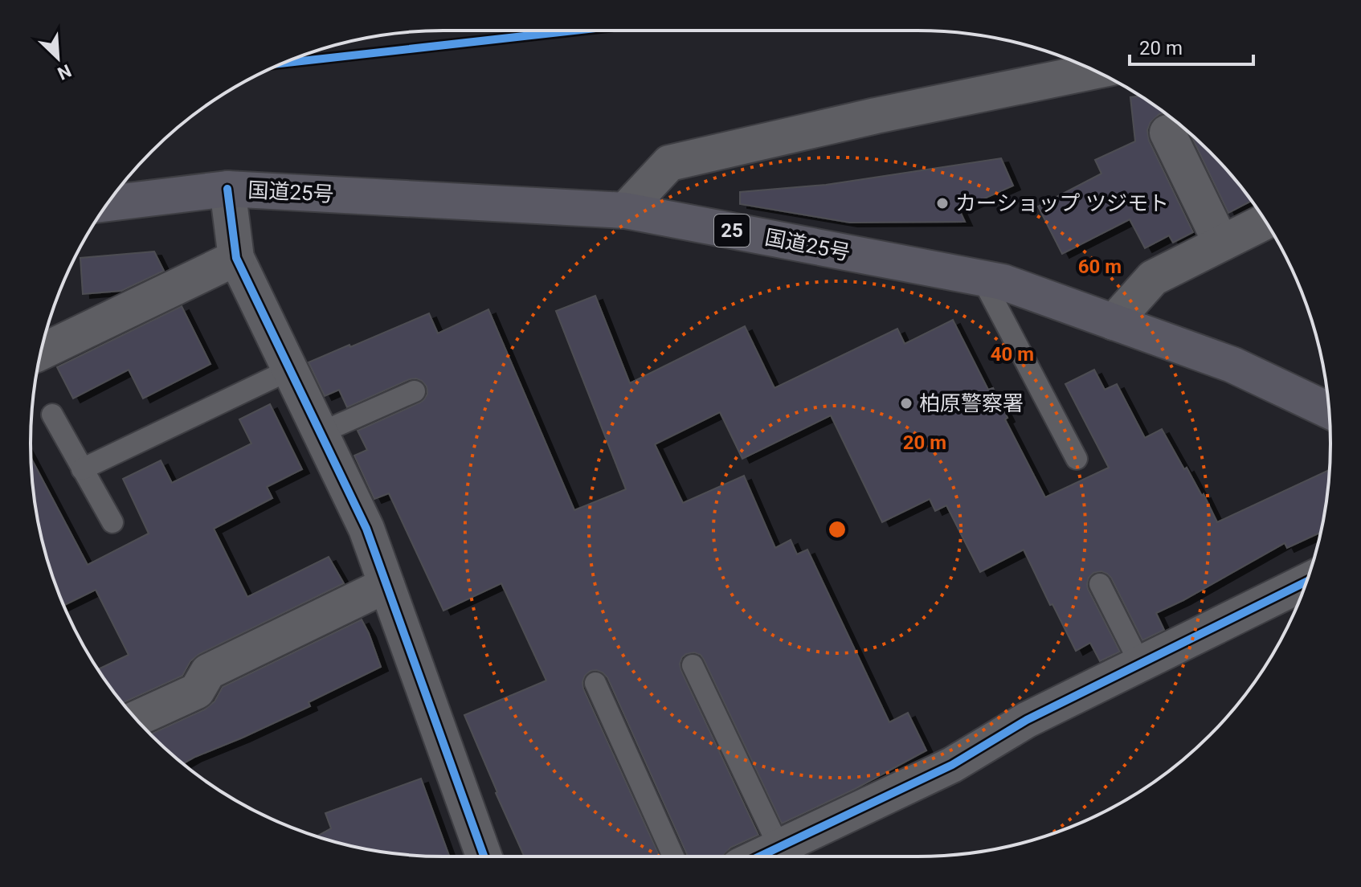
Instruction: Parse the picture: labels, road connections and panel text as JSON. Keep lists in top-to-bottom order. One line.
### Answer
{"streets":{"highway":["国道25号","25"]},"places":["カーショップ ツジモト","柏原警察署"],"scale_bar":"20 m","north":"bottom right","rings":["60 m","40 m","20 m"]}
